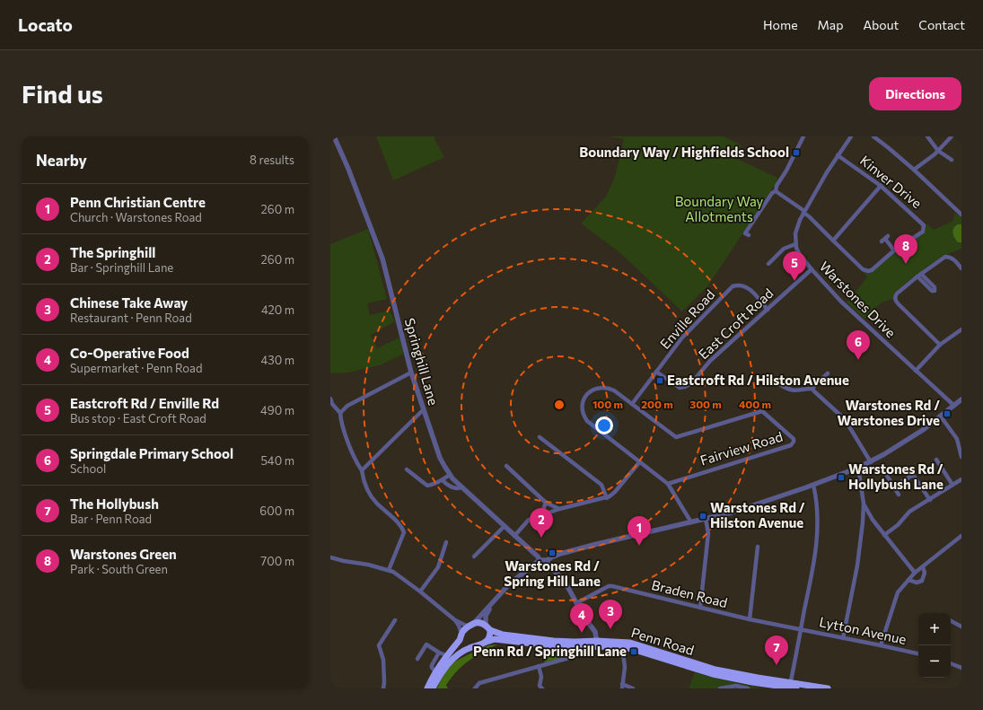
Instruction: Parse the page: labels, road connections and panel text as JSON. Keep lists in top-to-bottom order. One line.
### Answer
{"streets":{"highway":["Penn Road"],"street":["Kinver Drive","Warstones Drive","Enville Road","East Croft Road","Springhill Lane","Fairview Road","Braden Road","Lytton Avenue"]},"crossings":[["Warstones Drive","East Croft Road"],["Enville Road","East Croft Road"],["Enville Road","Fairview Road"],["Braden Road","Lytton Avenue"]],"parks":["Boundary Way Allotments"],"places":{"transit":["Boundary Way / Highfields School","Eastcroft Rd / Hilston Avenue","Warstones Rd / Warstones Drive","Warstones Rd / Hollybush Lane","Warstones Rd / Hilston Avenue","Warstones Rd / Spring Hill Lane","Penn Rd / Springhill Lane"]},"page":{"header":"Locato","nav":["Home","Map","About","Contact"],"buttons":"Directions","title":"Find us","heading":["Nearby","8 results"],"list":[{"mark":"1","name":"Penn Christian Centre","note":"Church · Warstones Road","value":"260 m"},{"mark":"2","name":"The Springhill","note":"Bar · Springhill Lane","value":"260 m"},{"mark":"3","name":"Chinese Take Away","note":"Restaurant · Penn Road","value":"420 m"},{"mark":"4","name":"Co-Operative Food","note":"Supermarket · Penn Road","value":"430 m"},{"mark":"5","name":"Eastcroft Rd / Enville Rd","note":"Bus stop · East Croft Road","value":"490 m"},{"mark":"6","name":"Springdale Primary School","note":"School","value":"540 m"},{"mark":"7","name":"The Hollybush","note":"Bar · Penn Road","value":"600 m"},{"mark":"8","name":"Warstones Green","note":"Park · South Green","value":"700 m"}],"pins":["8","5","6","2","1","3","4","7"],"map_buttons":["+","−"]},"rings":["100 m","200 m","300 m","400 m"]}
